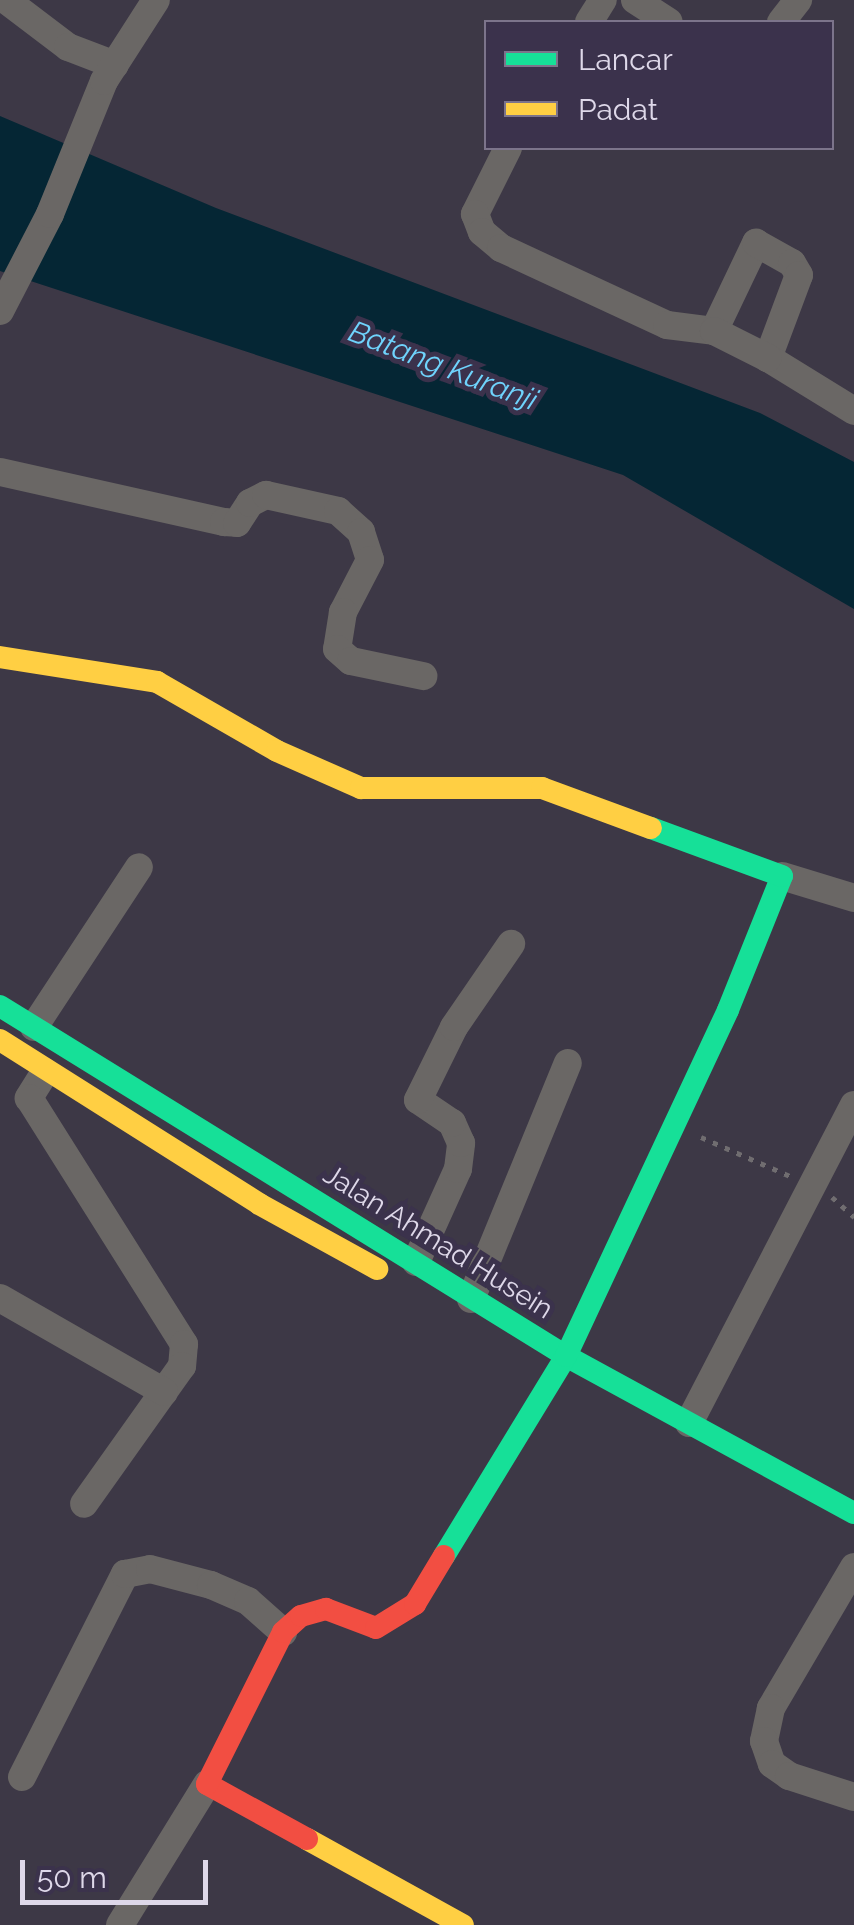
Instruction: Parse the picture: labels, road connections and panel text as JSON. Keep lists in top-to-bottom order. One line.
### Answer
{"streets":{"street":["Jalan Ahmad Husein"]},"water":["Batang Kuranji"],"legend":["Lancar","Padat"],"scale_bar":"50 m"}
